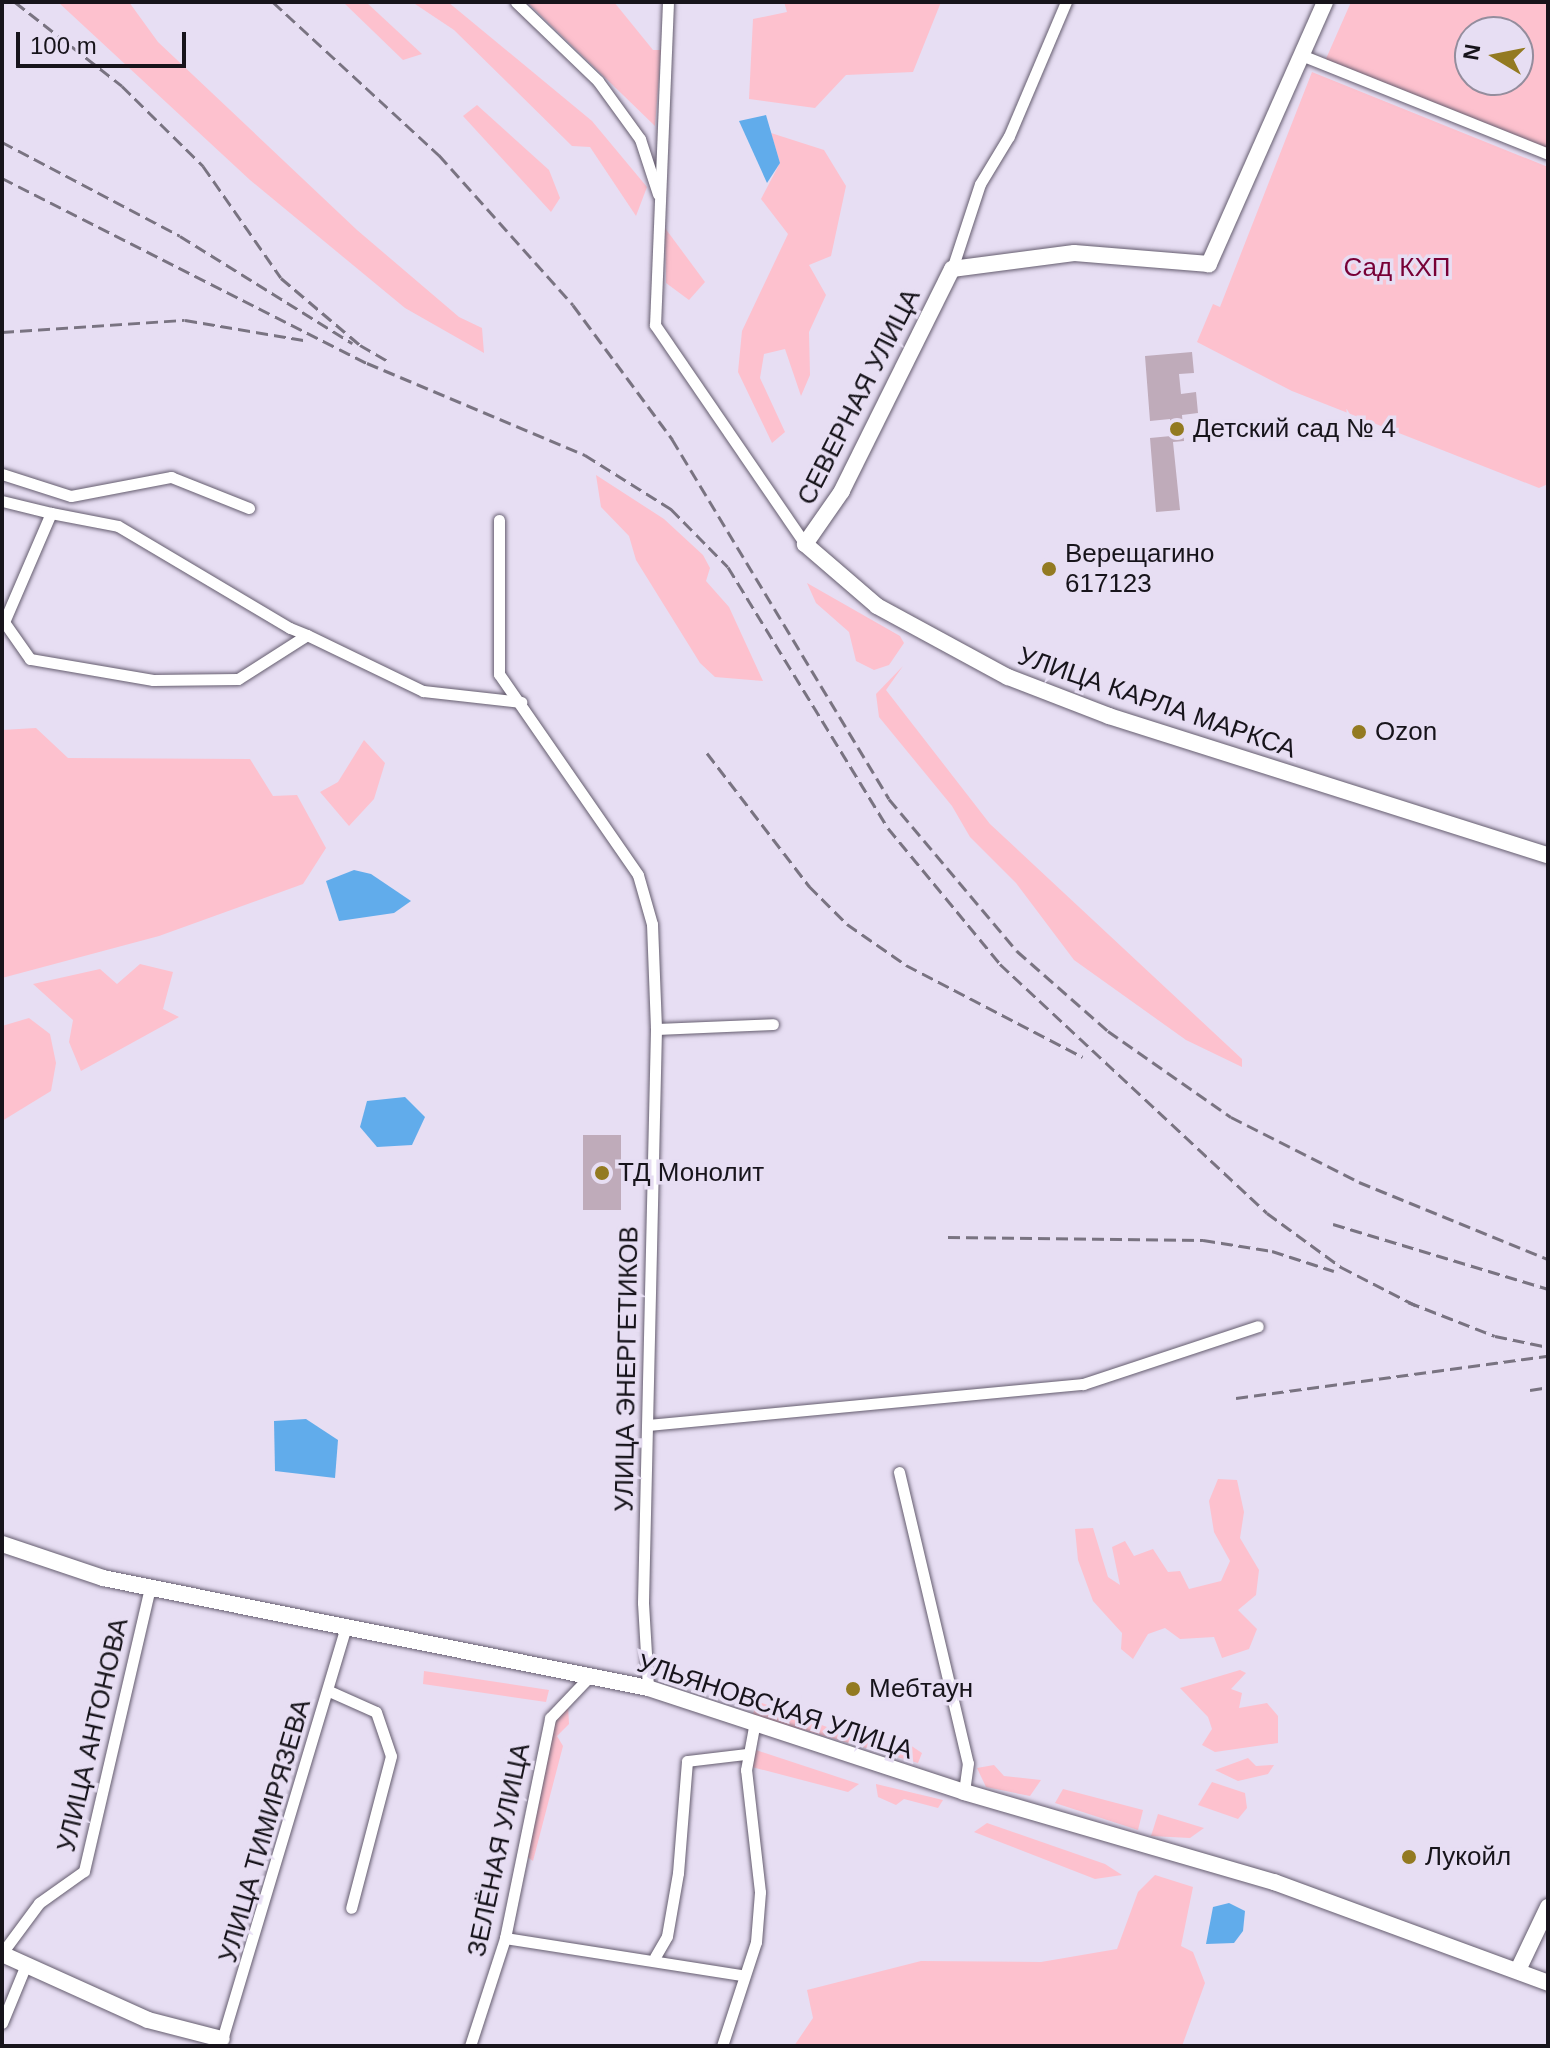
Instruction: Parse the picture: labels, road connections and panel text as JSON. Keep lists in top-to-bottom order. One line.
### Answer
{"streets":{"street":["СЕВЕРНАЯ УЛИЦА","УЛИЦА КАРЛА МАРКСА","УЛИЦА ЭНЕРГЕТИКОВ","УЛЬЯНОВСКАЯ УЛИЦА","УЛИЦА АНТОНОВА","УЛИЦА ТИМИРЯЗЕВА","ЗЕЛЁНАЯ УЛИЦА"]},"crossings":[["СЕВЕРНАЯ УЛИЦА","УЛИЦА КАРЛА МАРКСА"],["УЛИЦА ЭНЕРГЕТИКОВ","УЛЬЯНОВСКАЯ УЛИЦА"],["УЛЬЯНОВСКАЯ УЛИЦА","УЛИЦА АНТОНОВА"],["УЛЬЯНОВСКАЯ УЛИЦА","УЛИЦА ТИМИРЯЗЕВА"],["УЛЬЯНОВСКАЯ УЛИЦА","ЗЕЛЁНАЯ УЛИЦА"]],"parks":["Сад КХП"],"places":["Детский сад № 4","Верещагино 617123","Ozon","ТД Монолит","Мебтаун","Лукойл"],"scale_bar":"100 m","north":"left"}
